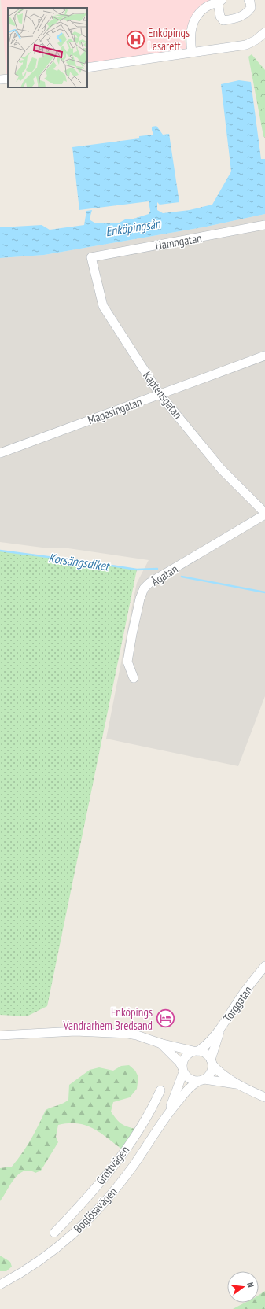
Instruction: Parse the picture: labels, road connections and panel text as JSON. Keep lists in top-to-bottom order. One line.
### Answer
{"streets":{"street":["Hamngatan","Kaptensgatan","Magasingatan","Ågatan","Torggatan","Grottvägen","Boglösavägen"]},"crossings":[["Hamngatan","Kaptensgatan"],["Kaptensgatan","Magasingatan"],["Kaptensgatan","Ågatan"],["Torggatan","Boglösavägen"]],"water":["Enköpingsån","Korsängsdiket"],"places":{"hospital":["Enköpings Lasarett"],"hotel":["Enköpings Vandrarhem Bredsand"]},"north":"right"}
